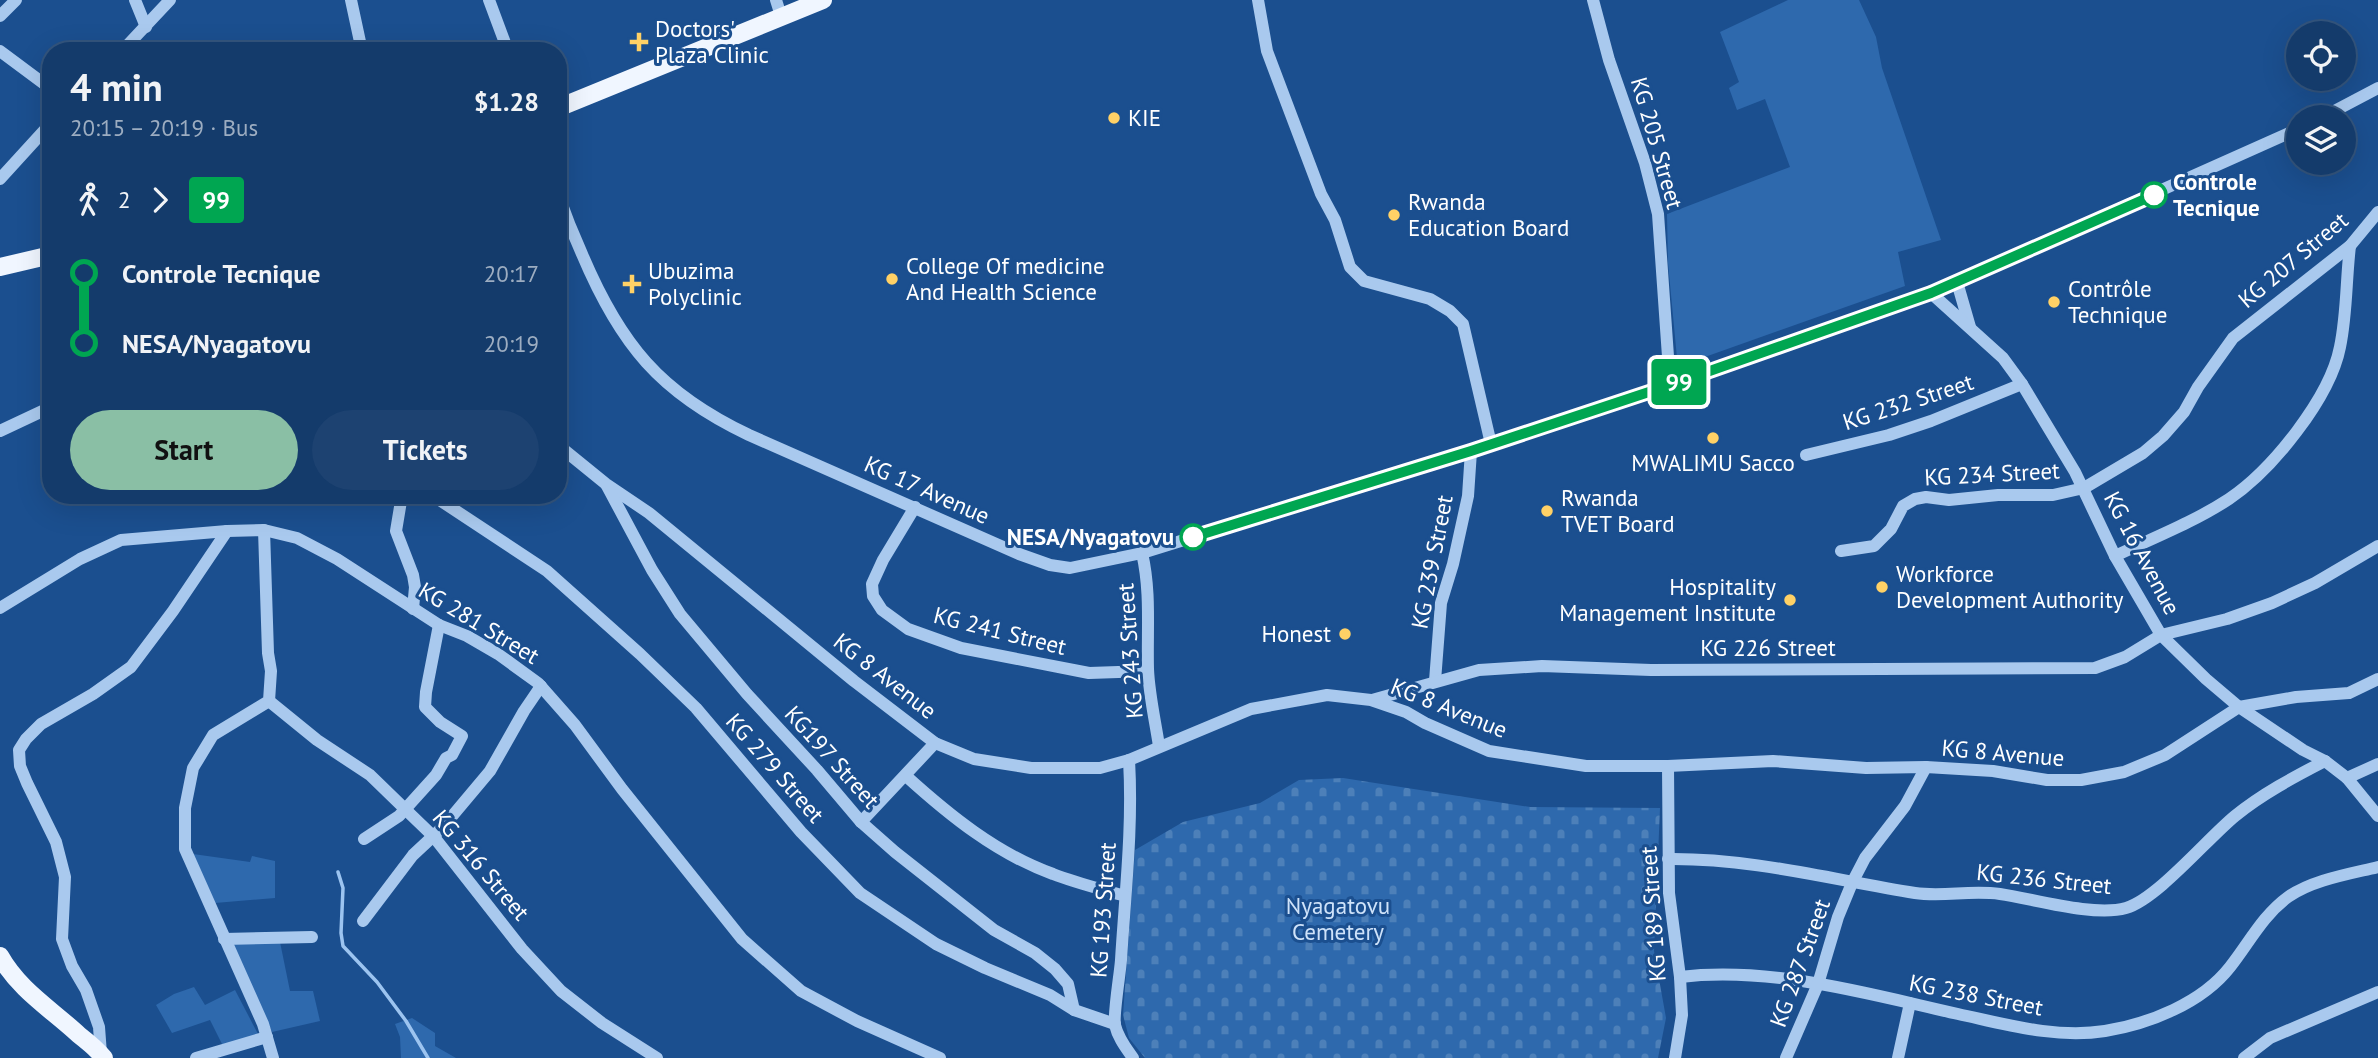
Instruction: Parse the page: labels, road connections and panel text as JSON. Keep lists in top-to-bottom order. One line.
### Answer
{"streets":{"street":["KG 205 Street","KG 207 Street","KG 232 Street","KG 234 Street","KG 17 Avenue","KG 16 Avenue","KG 239 Street","KG 281 Street","KG 241 Street","KG 226 Street","KG 243 Street","KG 8 Avenue","KG197 Street","KG 279 Street","KG 316 Street","KG 236 Street","KG 193 Street","KG 189 Street","KG 287 Street","KG 238 Street"]},"crossings":[["KG 205 Street","KG 17 Avenue"],["KG 207 Street","KG 234 Street"],["KG 207 Street","KG 16 Avenue"],["KG 232 Street","KG 16 Avenue"],["KG 234 Street","KG 16 Avenue"],["KG 17 Avenue","KG 16 Avenue"],["KG 17 Avenue","KG 239 Street"],["KG 17 Avenue","KG 241 Street"],["KG 17 Avenue","KG 243 Street"],["KG 16 Avenue","KG 226 Street"],["KG 16 Avenue","KG 8 Avenue"],["KG 16 Avenue","KG 236 Street"],["KG 239 Street","KG 226 Street"],["KG 241 Street","KG 243 Street"],["KG 226 Street","KG 8 Avenue"],["KG 243 Street","KG 8 Avenue"],["KG 8 Avenue","KG197 Street"],["KG 8 Avenue","KG 193 Street"],["KG 8 Avenue","KG 189 Street"],["KG 8 Avenue","KG 287 Street"],["KG197 Street","KG 279 Street"],["KG 279 Street","KG 193 Street"],["KG 236 Street","KG 189 Street"],["KG 236 Street","KG 287 Street"],["KG 189 Street","KG 238 Street"],["KG 287 Street","KG 238 Street"]],"parks":["Nyagatovu Cemetery"],"places":{"health":["Doctors' Plaza Clinic","Ubuzima Polyclinic"],"other":["KIE","Controle Tecnique","Rwanda Education Board","College Of medicine And Health Science","Contrôle Technique","MWALIMU Sacco","Rwanda TVET Board","NESA/Nyagatovu","Workforce Development Authority","Hospitality Management Institute","Honest"]},"lines":["bus line 99"],"page":{"on_map":"99","heading":["4 min","20:15 – 20:19 · Bus","$1.28"],"legs":["2","99"],"list":[{"name":"Controle Tecnique","value":"20:17"},{"name":"NESA/Nyagatovu","value":"20:19"}],"buttons":["Start","Tickets"]}}
